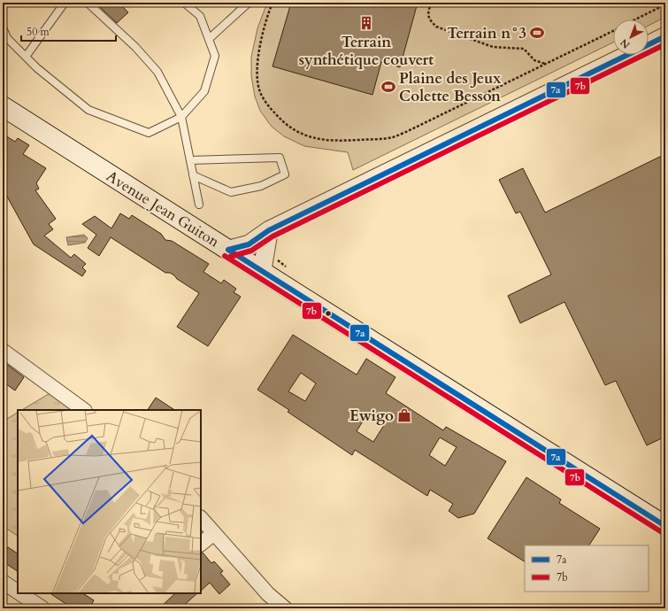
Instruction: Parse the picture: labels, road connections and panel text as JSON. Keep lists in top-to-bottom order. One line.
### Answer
{"streets":{"main road":["Avenue Jean Guiton"]},"places":{"building":["Terrain synthétique couvert"],"sports":["Terrain n°3","Plaine des Jeux Colette Besson"],"shop":["Ewigo"]},"lines":["transit line 7a","transit line 7b"],"legend":["7a","7b"],"scale_bar":"50 m","north":"bottom left"}
